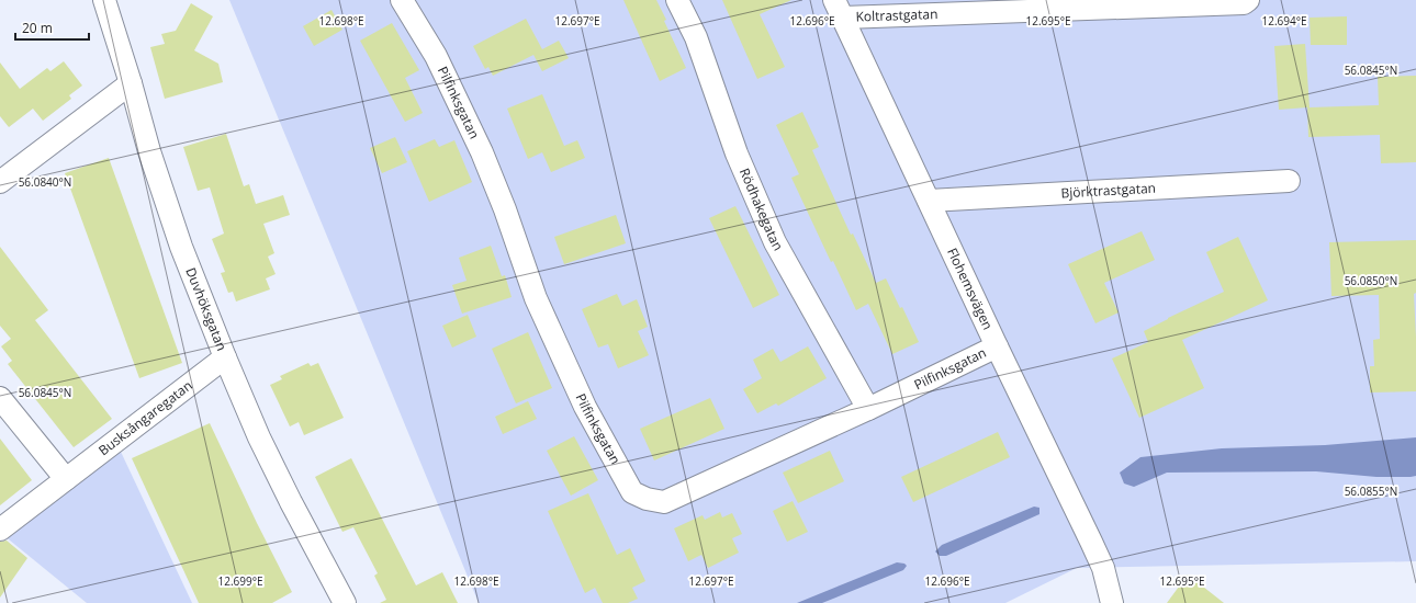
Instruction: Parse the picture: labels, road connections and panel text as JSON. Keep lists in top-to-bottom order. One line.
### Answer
{"streets":{"street":["Koltrastgatan","Pilfinksgatan","Björktrastgatan","Rödhakegatan","Flohemsvägen","Duvhöksgatan","Busksångaregatan"]},"crossings":[["Koltrastgatan","Flohemsvägen"],["Pilfinksgatan","Rödhakegatan"],["Pilfinksgatan","Flohemsvägen"],["Björktrastgatan","Flohemsvägen"],["Duvhöksgatan","Busksångaregatan"]],"scale_bar":"20 m","coordinates":["12.698°E","12.697°E","12.696°E","12.695°E","12.694°E","56.0845°N","56.0840°N","56.0850°N","56.0855°N","12.699°E"]}
